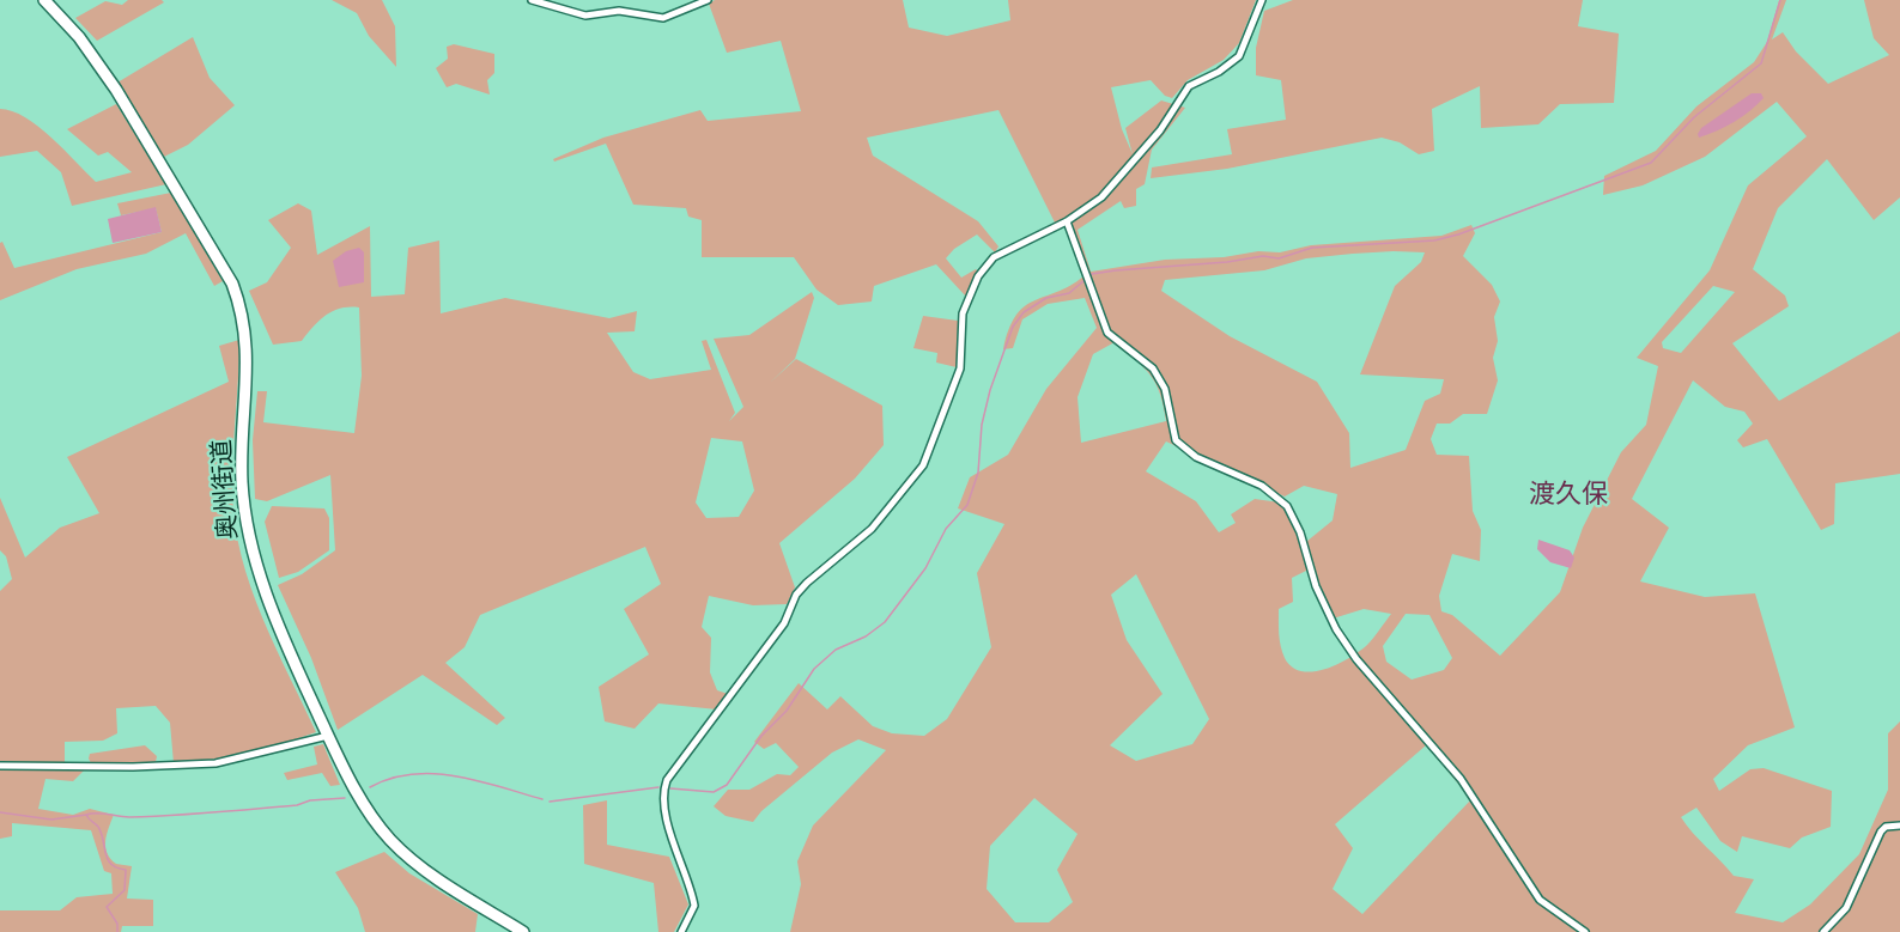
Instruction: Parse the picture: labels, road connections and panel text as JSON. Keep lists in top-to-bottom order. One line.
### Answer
{"streets":{"highway":["奥州街道"]},"districts":["渡久保"]}
